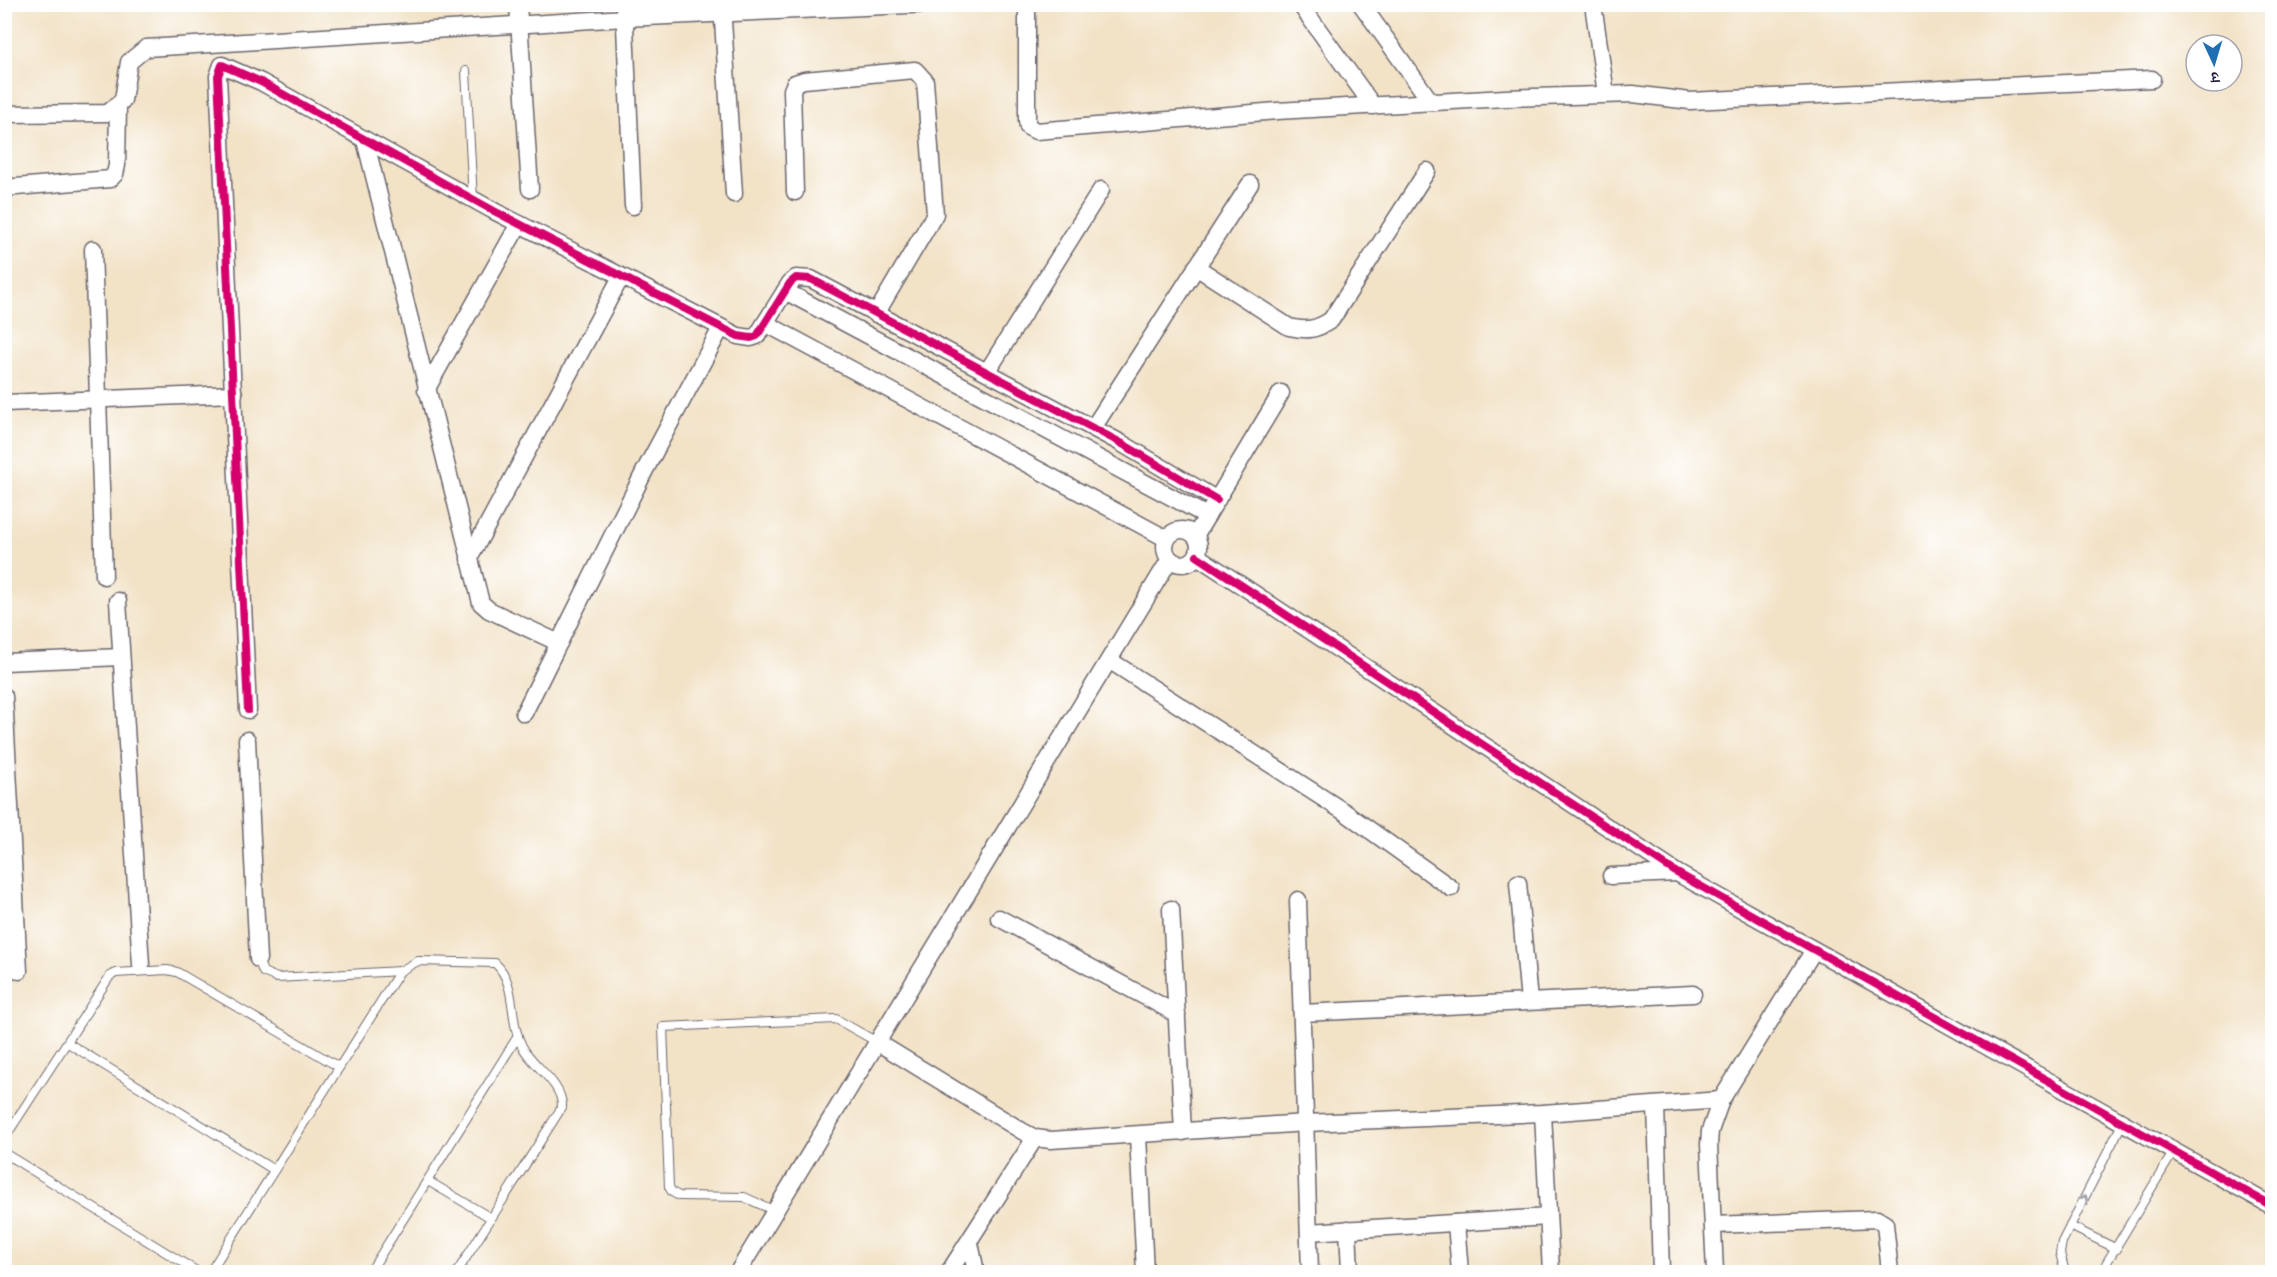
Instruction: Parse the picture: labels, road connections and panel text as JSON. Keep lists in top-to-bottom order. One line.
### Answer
{"north":"bottom"}
